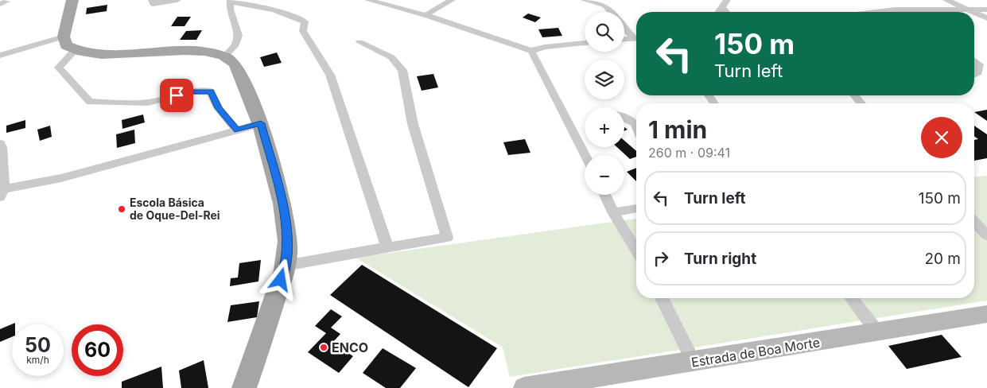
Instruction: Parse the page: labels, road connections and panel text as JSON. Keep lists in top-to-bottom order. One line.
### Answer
{"streets":{"main road":["Estrada de Boa Morte"]},"places":["Escola Básica de Oque-Del-Rei","ENCO"],"page":{"map_buttons":["+","−"],"turn":["150 m","Turn left"],"heading":["1 min","260 m · 09:41"],"list":[{"name":"Turn left","value":"150 m"},{"name":"Turn right","value":"20 m"}],"speed":"50 km/h","limit":"60"}}
